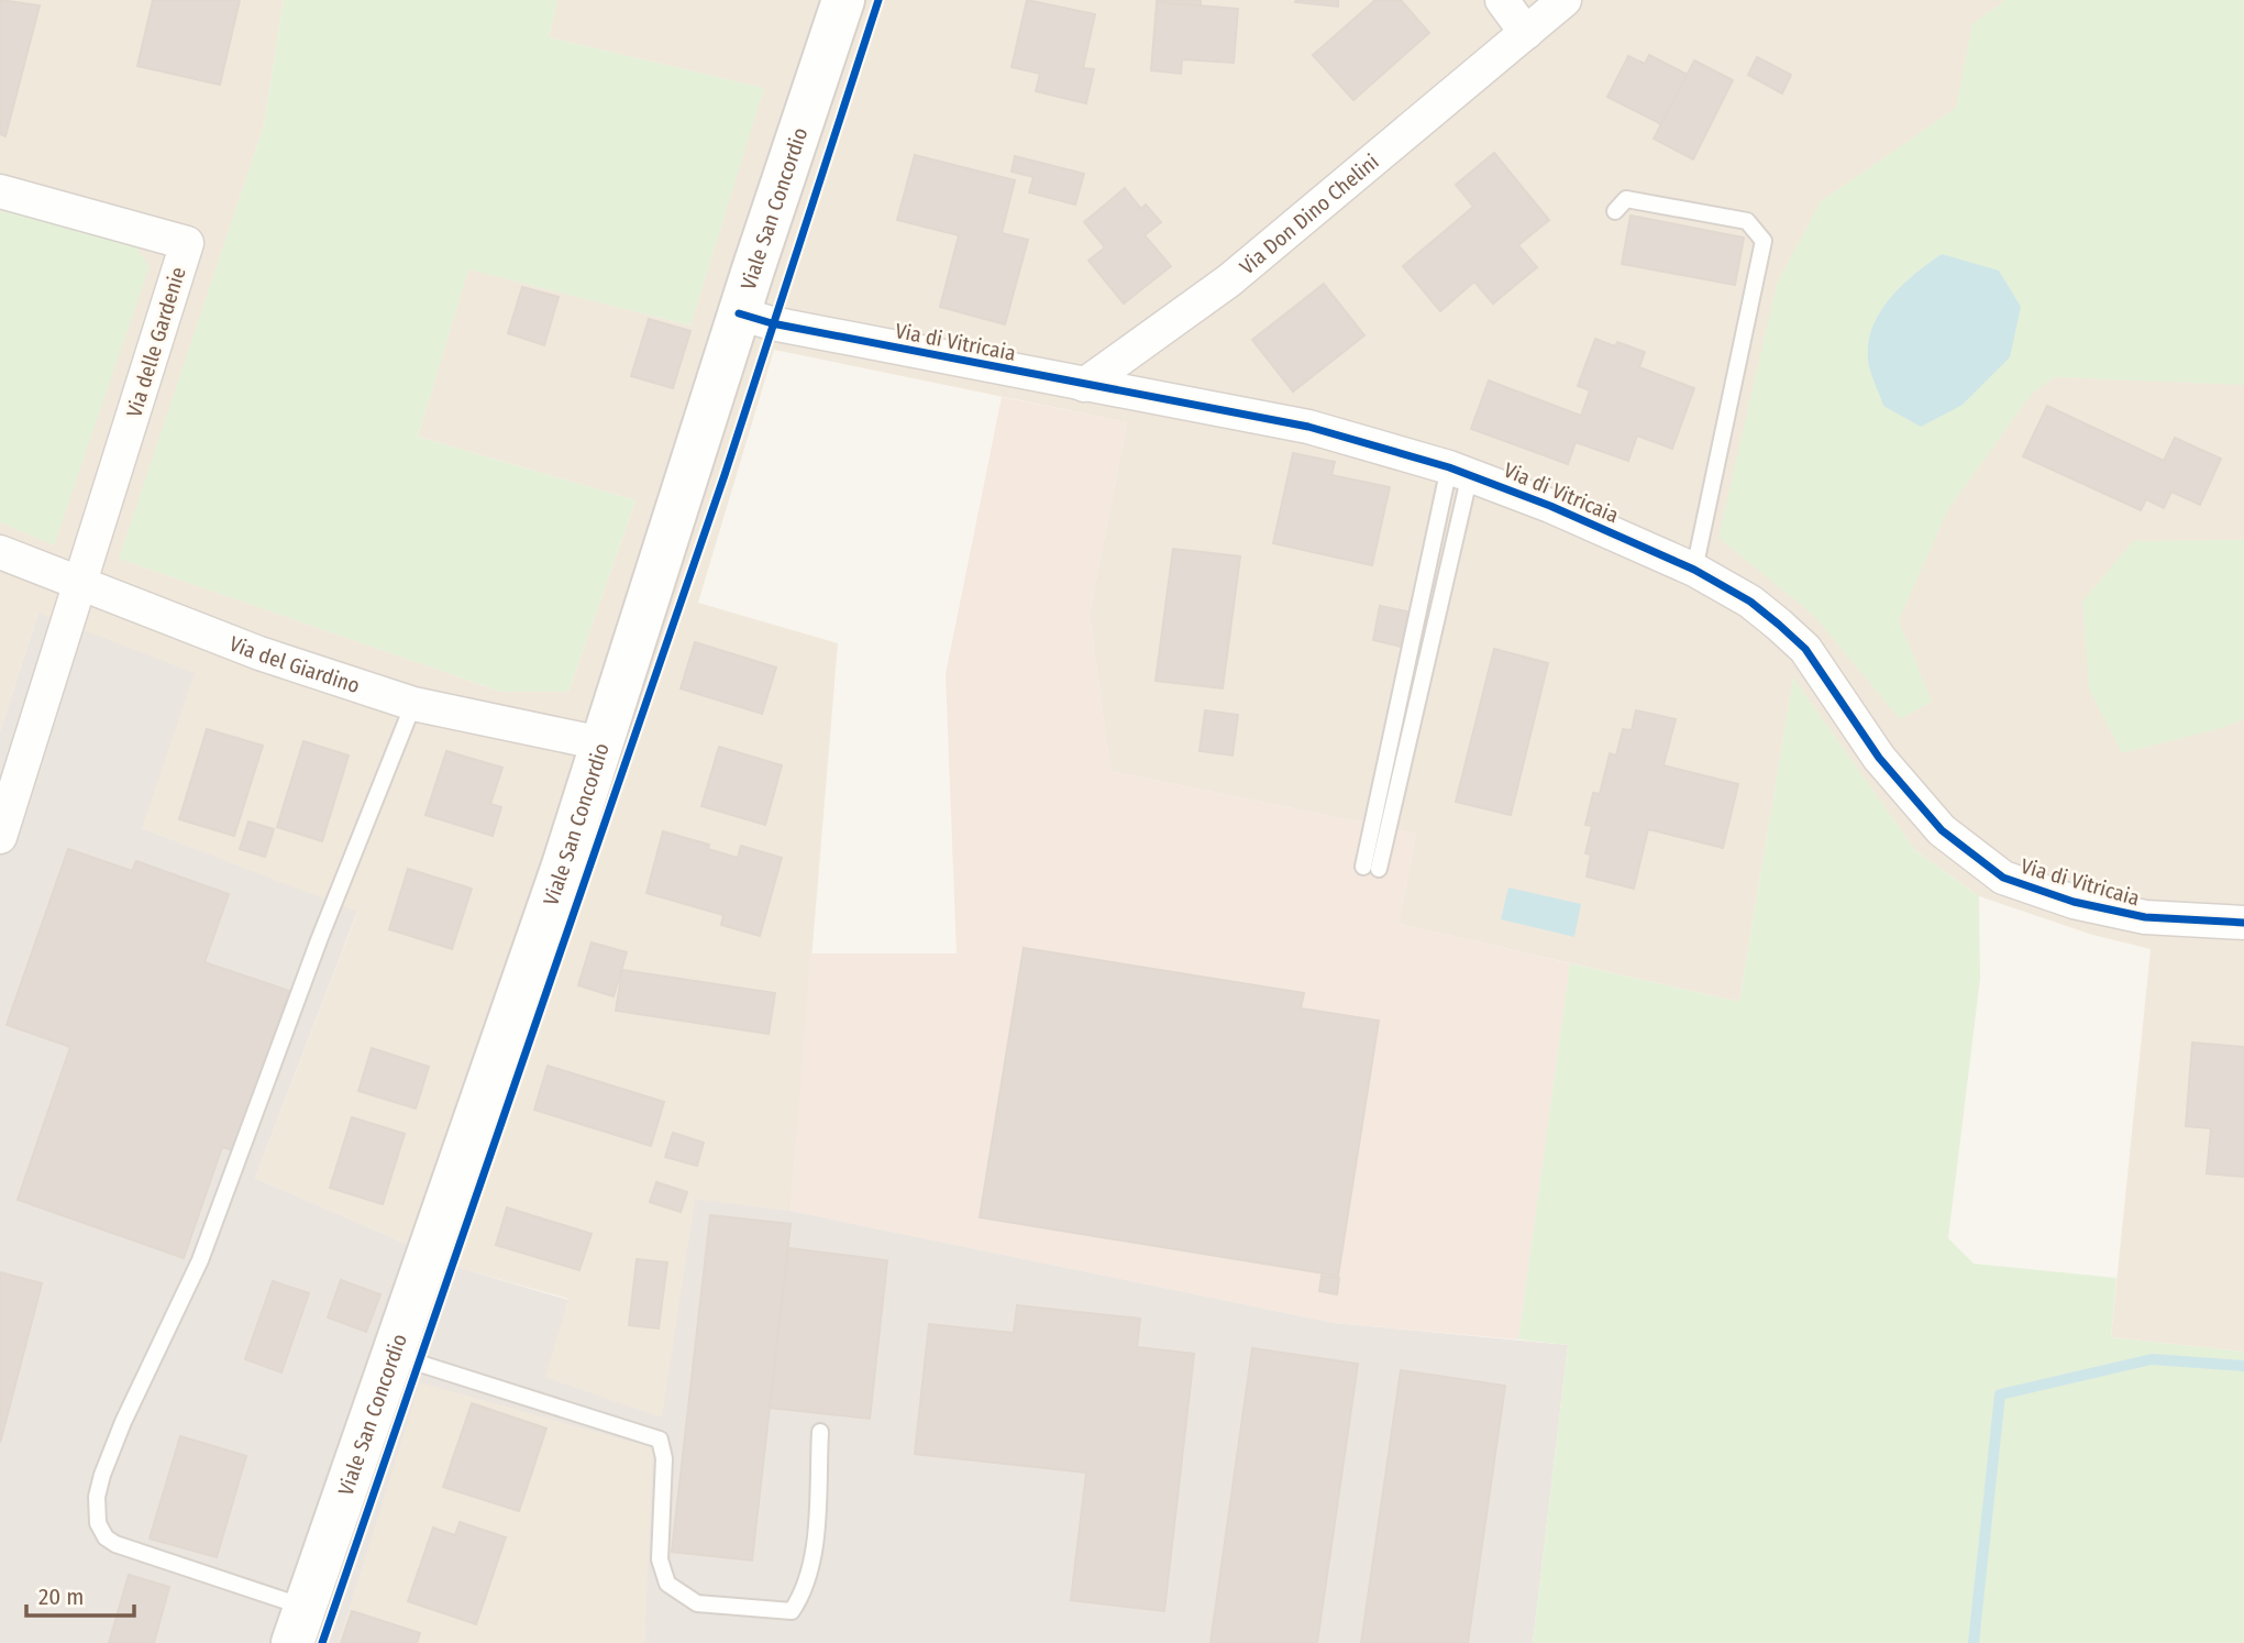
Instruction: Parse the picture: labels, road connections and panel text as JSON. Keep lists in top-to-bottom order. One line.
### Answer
{"streets":{"main road":["Viale San Concordio"],"street":["Via Don Dino Chelini","Via delle Gardenie","Via di Vitricaia","Via del Giardino"]},"crossings":[["Viale San Concordio","Via di Vitricaia"],["Viale San Concordio","Via del Giardino"],["Via Don Dino Chelini","Via di Vitricaia"],["Via delle Gardenie","Via del Giardino"]],"scale_bar":"20 m"}
